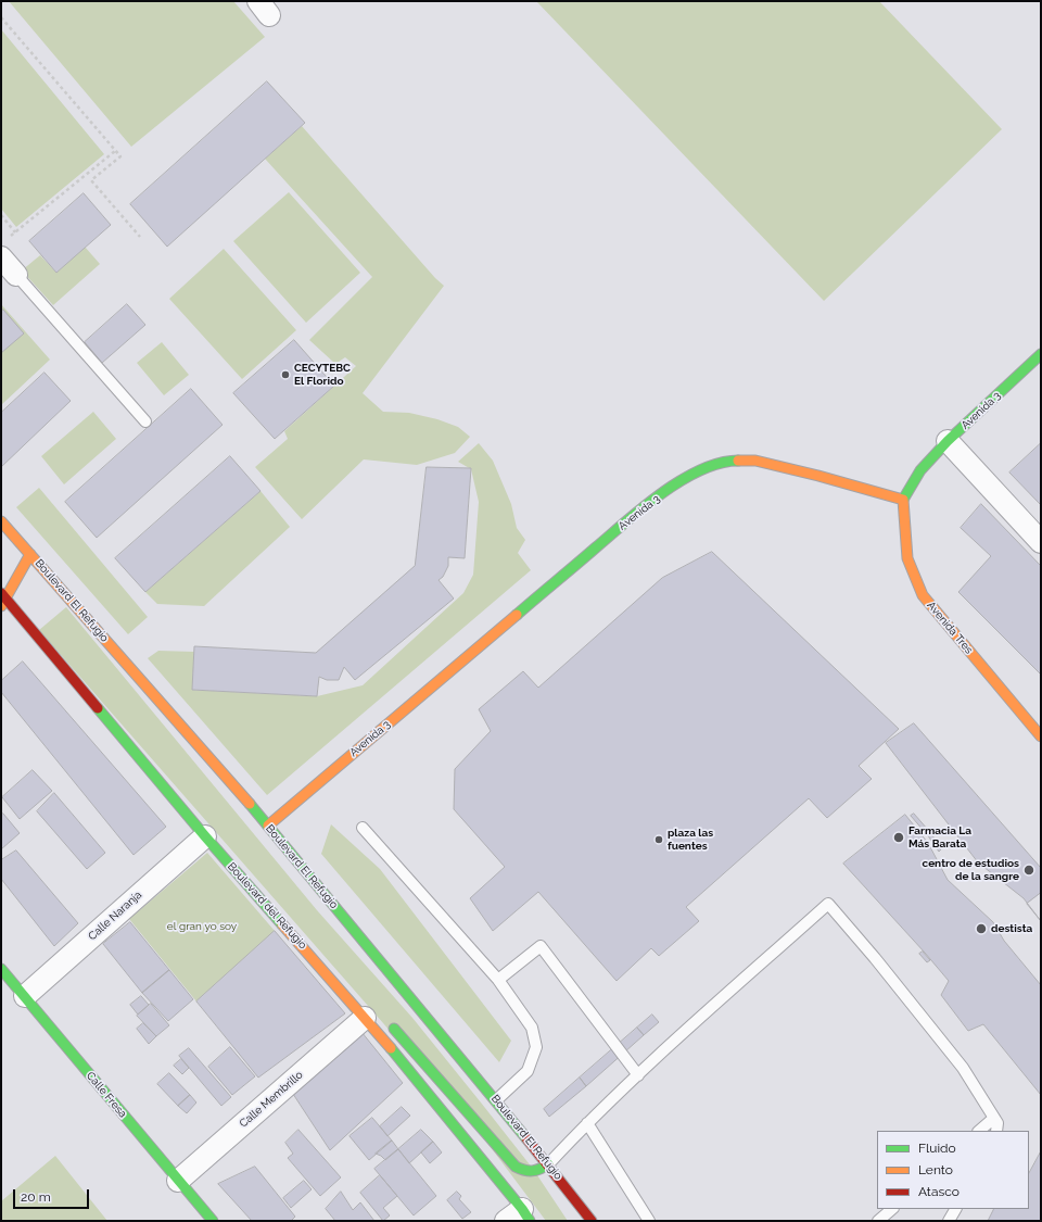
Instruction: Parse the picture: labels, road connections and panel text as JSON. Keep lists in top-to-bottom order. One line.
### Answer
{"streets":{"street":["Avenida 3","Boulevard El Refugio","Avenida Tres","Boulevard del Refugio","Calle Naranja","Calle Fresa","Calle Membrillo"]},"crossings":[["Avenida 3","Boulevard El Refugio"],["Avenida 3","Avenida Tres"],["Boulevard del Refugio","Calle Naranja"],["Boulevard del Refugio","Calle Membrillo"],["Calle Naranja","Calle Fresa"],["Calle Fresa","Calle Membrillo"]],"parks":["el gran yo soy"],"places":["CECYTEBC El Florido","Farmacia La Más Barata","plaza las fuentes","centro de estudios de la sangre","destista"],"legend":["Fluido","Lento","Atasco"],"scale_bar":"20 m"}
